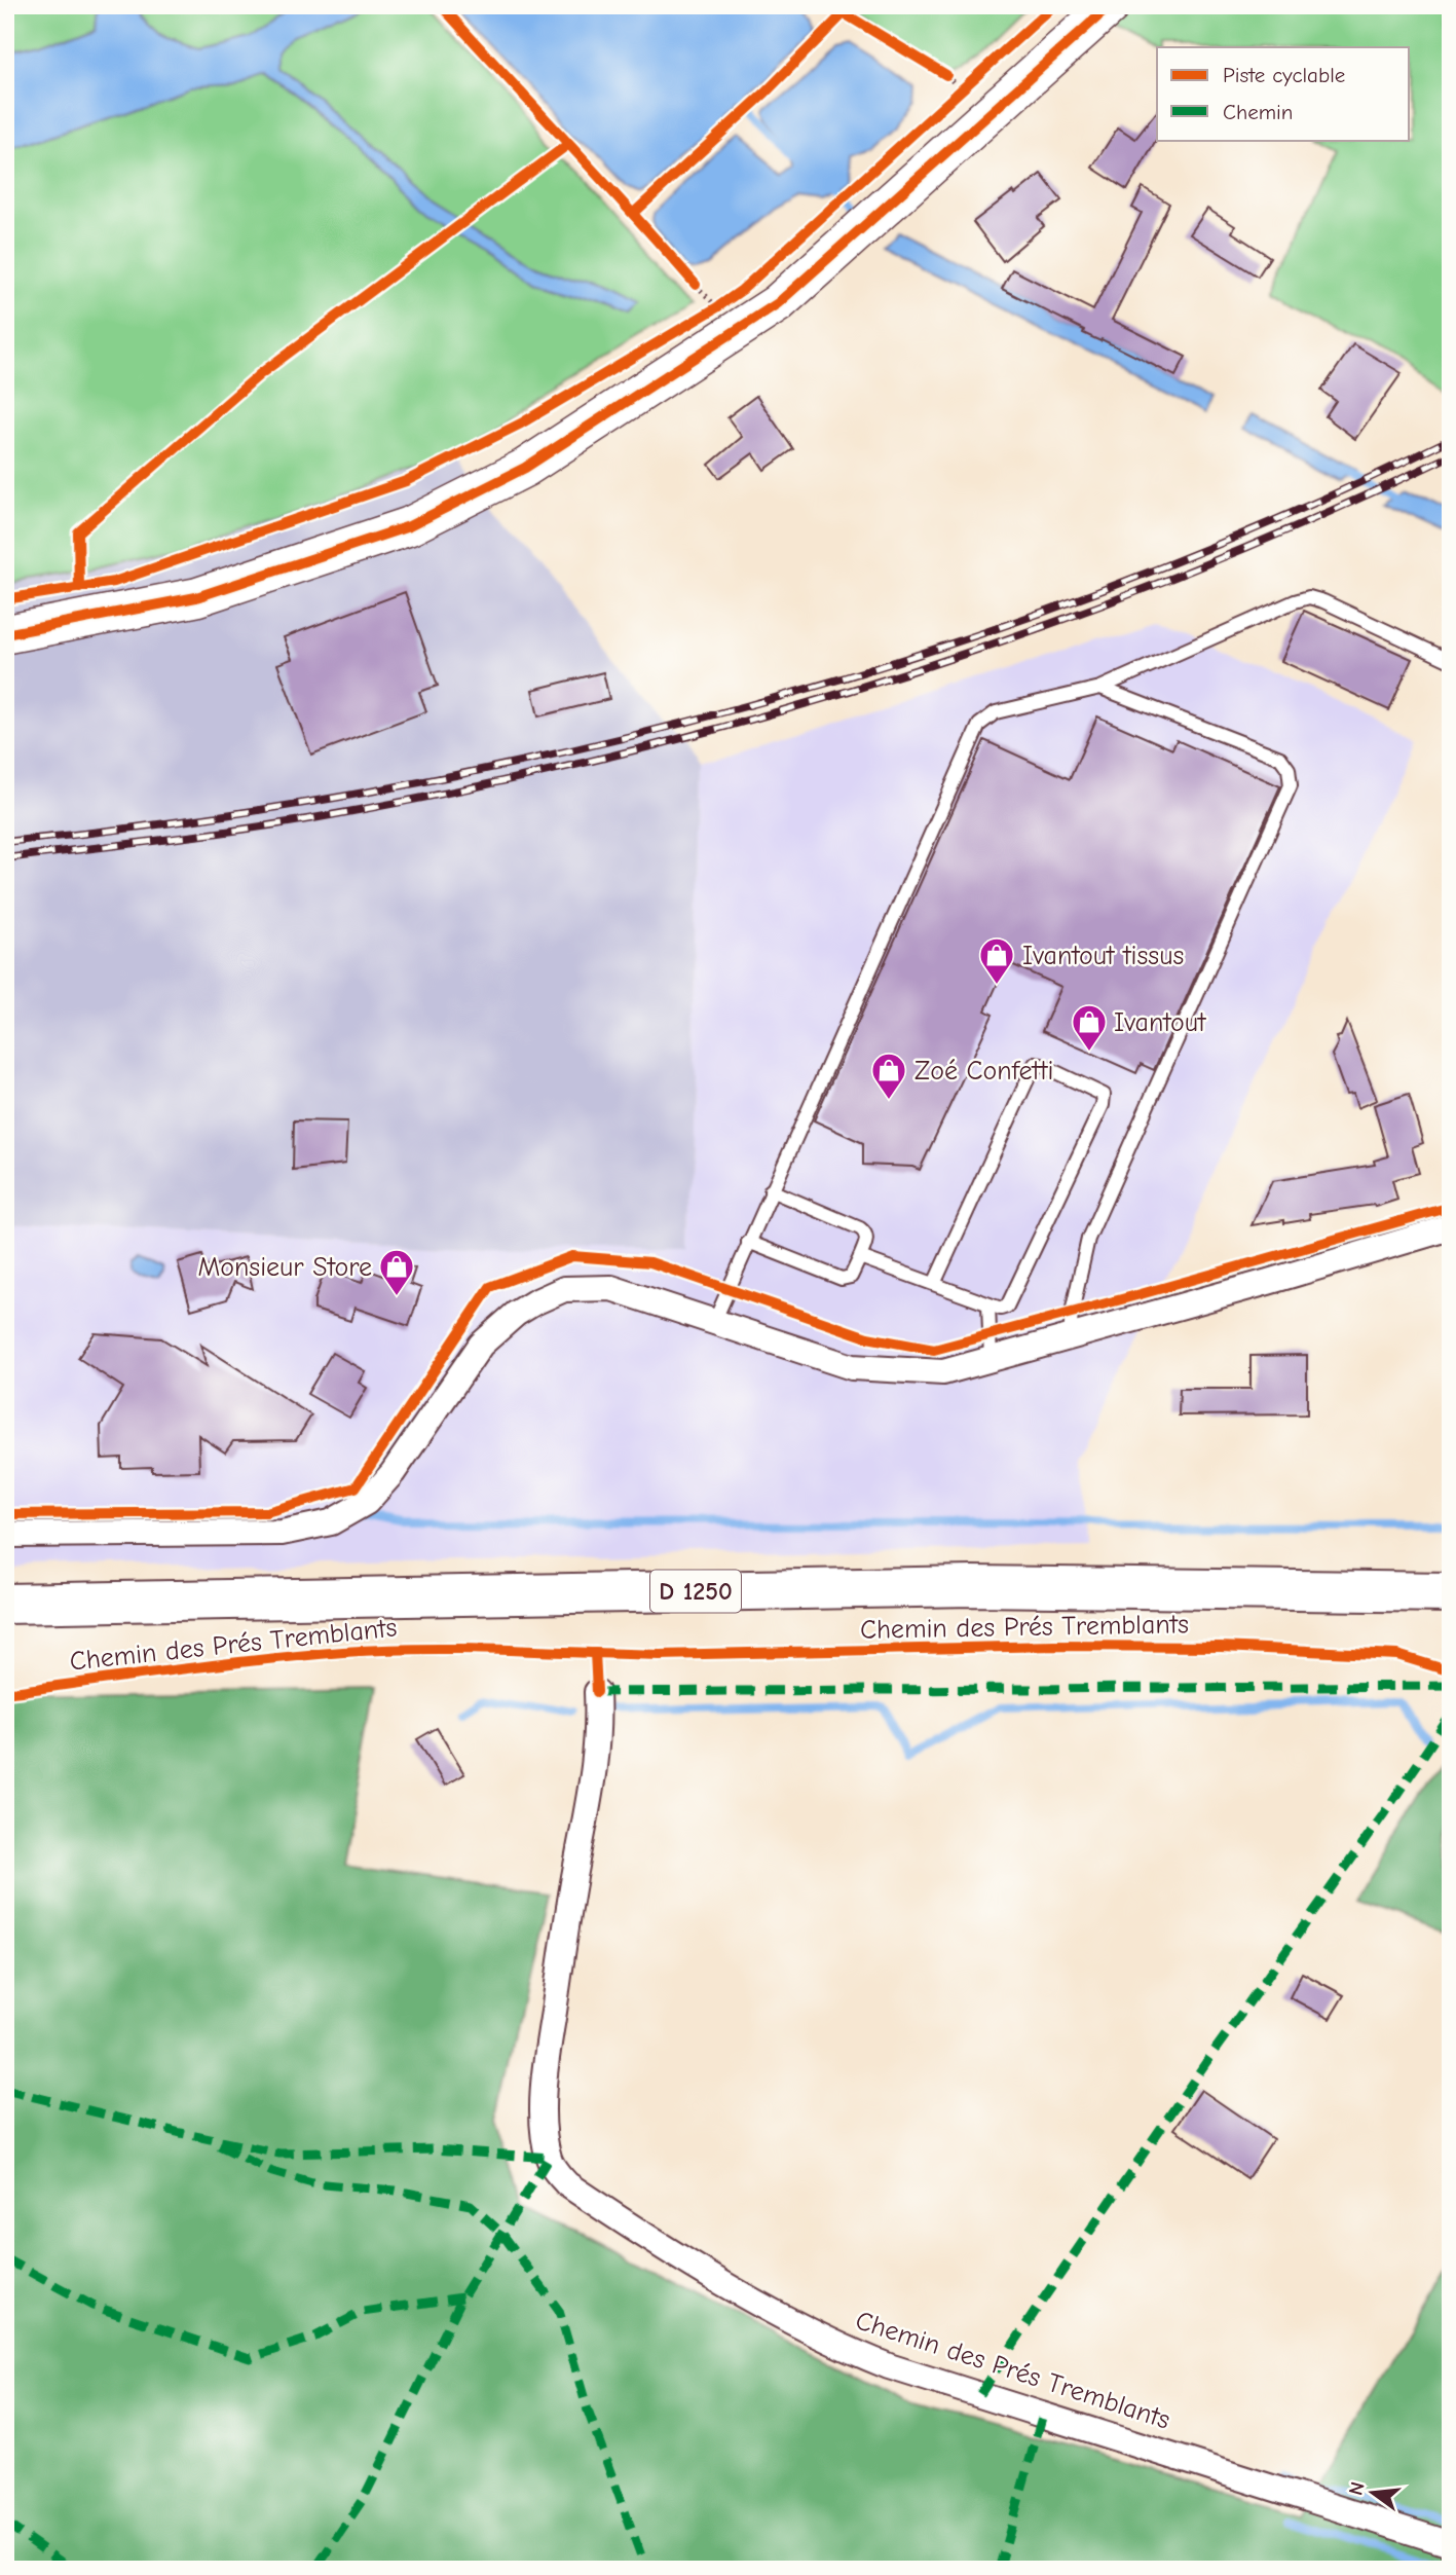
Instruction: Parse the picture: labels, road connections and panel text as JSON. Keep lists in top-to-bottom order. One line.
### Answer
{"streets":{"main road":["D 1250"],"street":["Chemin des Prés Tremblants"]},"places":{"shop":["Ivantout tissus","Ivantout","Zoé Confetti","Monsieur Store"]},"legend":["Piste cyclable","Chemin"],"north":"left"}
